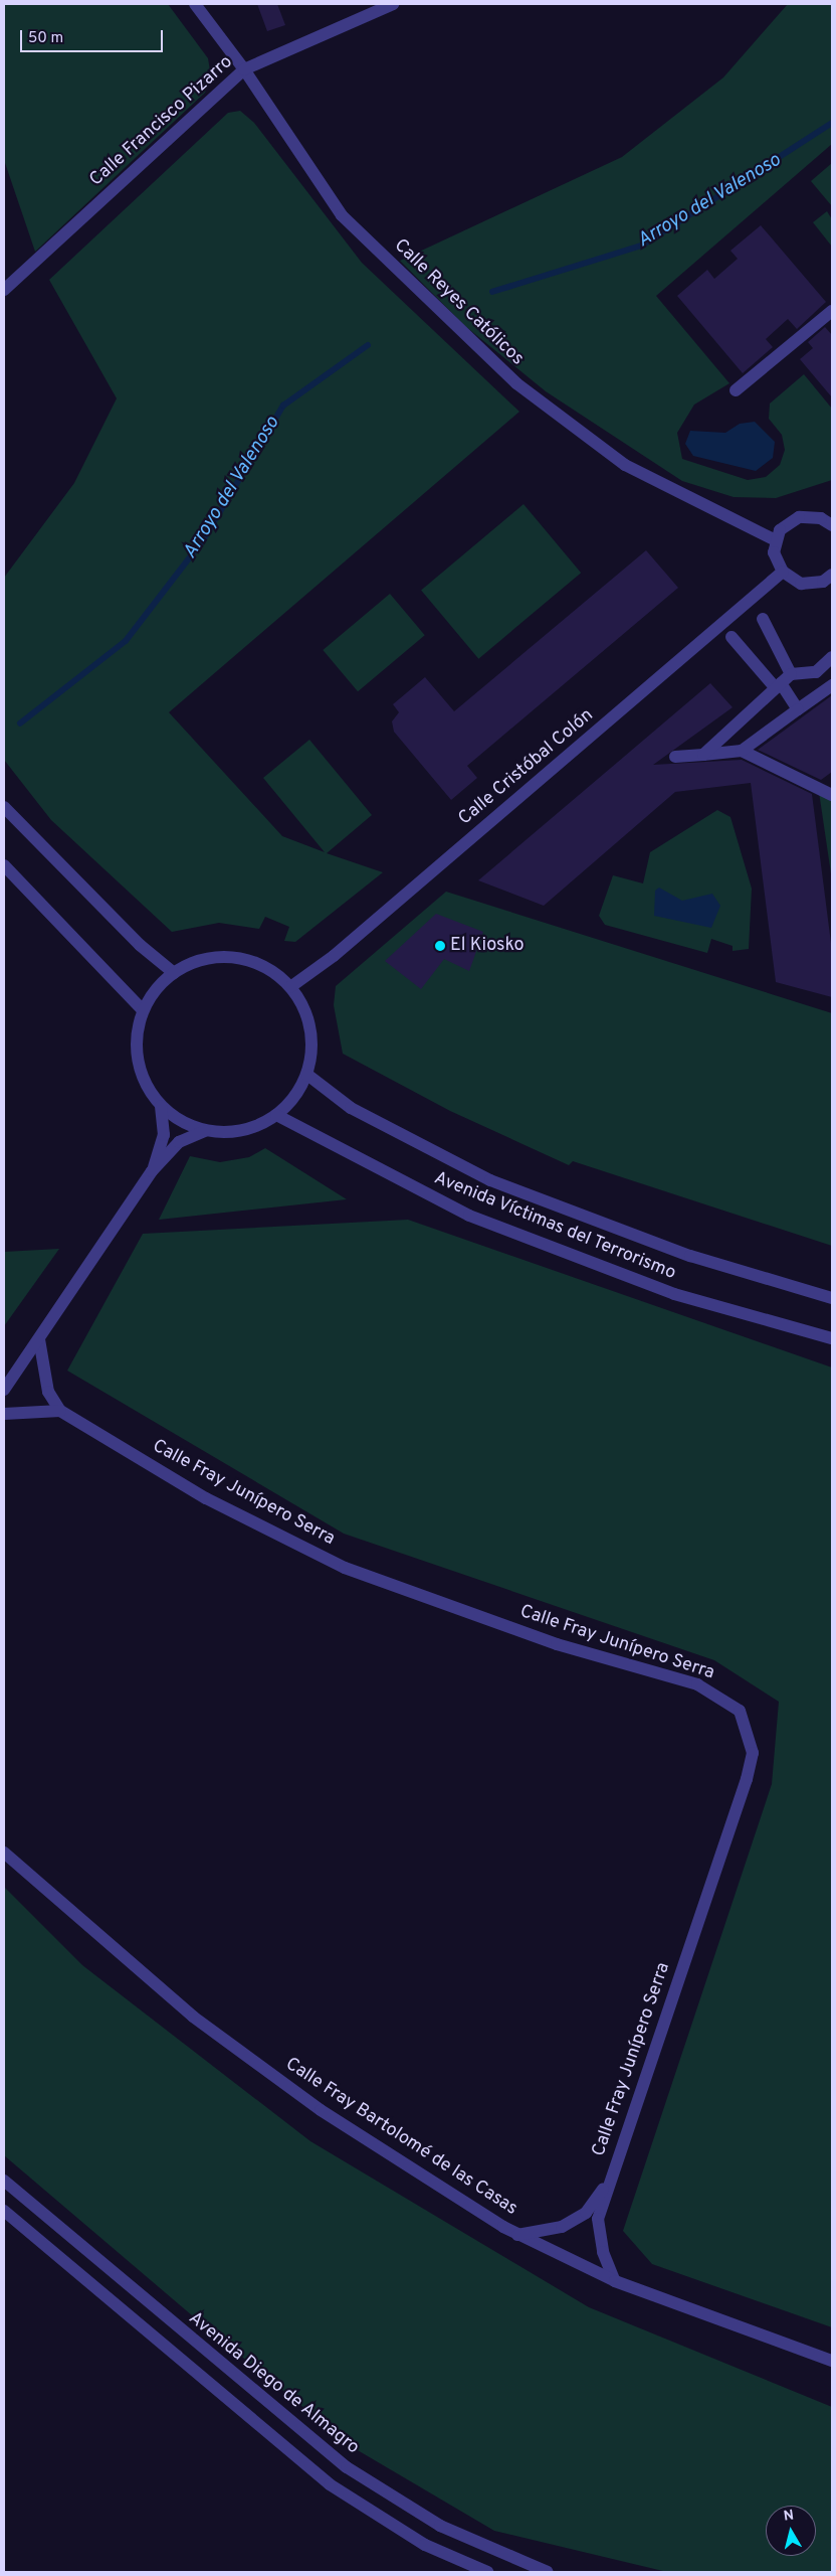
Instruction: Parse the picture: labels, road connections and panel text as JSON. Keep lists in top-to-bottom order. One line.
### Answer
{"streets":{"street":["Calle Francisco Pizarro","Calle Reyes Católicos","Calle Cristóbal Colón","Avenida Víctimas del Terrorismo","Calle Fray Junípero Serra","Calle Fray Bartolomé de las Casas","Avenida Diego de Almagro"]},"crossings":[["Calle Francisco Pizarro","Calle Reyes Católicos"],["Calle Cristóbal Colón","Avenida Víctimas del Terrorismo"],["Calle Fray Junípero Serra","Calle Fray Bartolomé de las Casas"]],"water":["Arroyo del Valenoso"],"places":["El Kiosko"],"scale_bar":"50 m","north":"top"}
